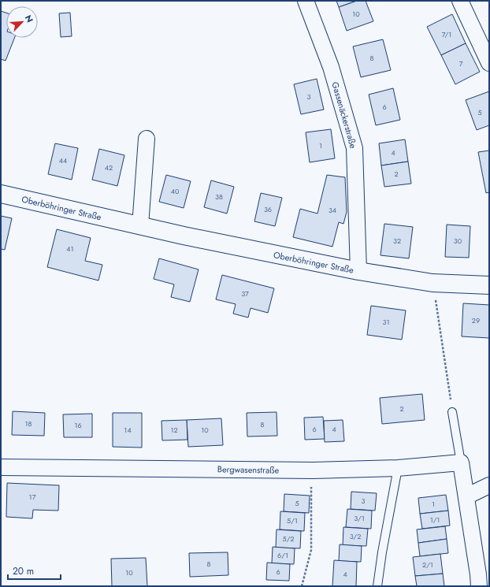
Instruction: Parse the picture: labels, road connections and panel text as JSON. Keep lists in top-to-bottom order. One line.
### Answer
{"streets":{"street":["Gassenäckerstraße","Oberböhringer Straße","Bergwasenstraße"]},"crossings":[["Gassenäckerstraße","Oberböhringer Straße"]],"house_numbers":["10","7/1","8","7","3","6","5","1","4","44","42","2","40","38","36","34","32","30","41","37","29","31","2","18","8","16","6","4","14","12","10","17","3","5","1","3/1","1/1","5/1","3/2","5/2","6/1","8","2/1","6","10","4"],"scale_bar":"20 m","north":"top right"}
